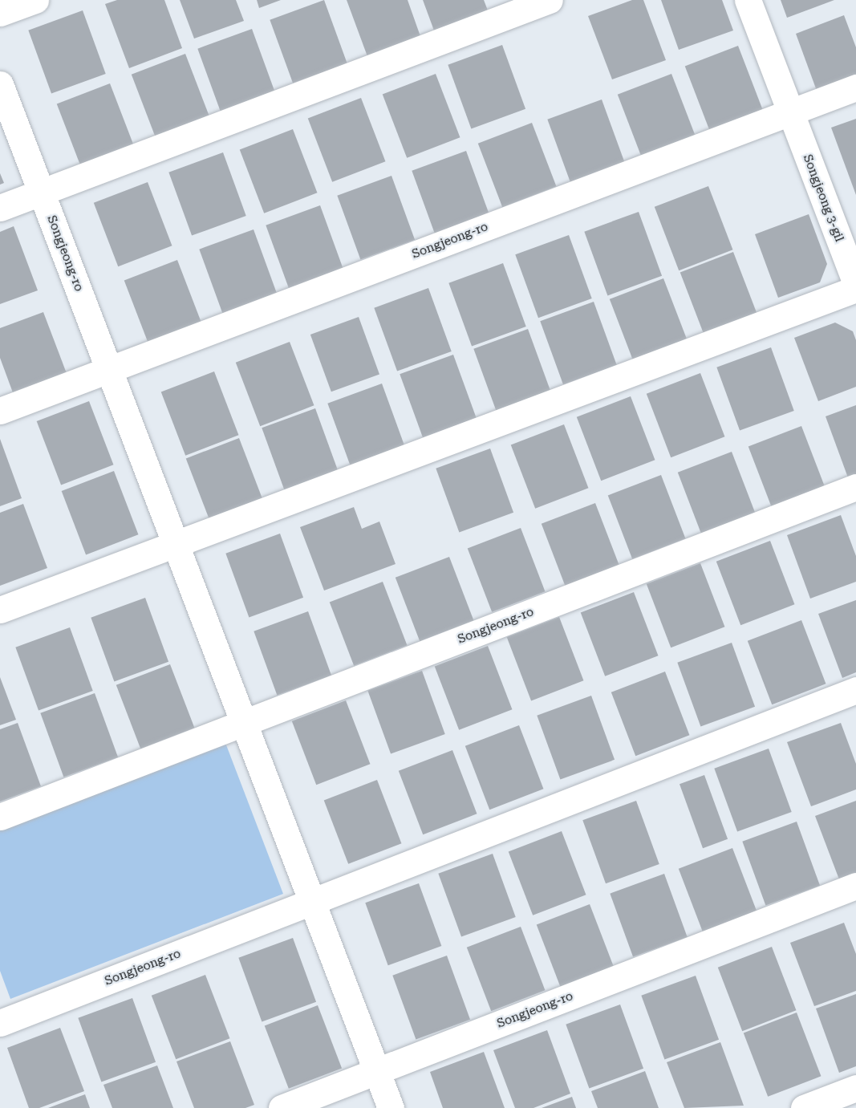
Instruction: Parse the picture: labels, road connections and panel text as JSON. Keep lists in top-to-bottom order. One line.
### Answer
{"streets":{"street":["Songjeong 3-gil","Songjeong-ro"]},"crossings":[["Songjeong 3-gil","Songjeong-ro"]]}
